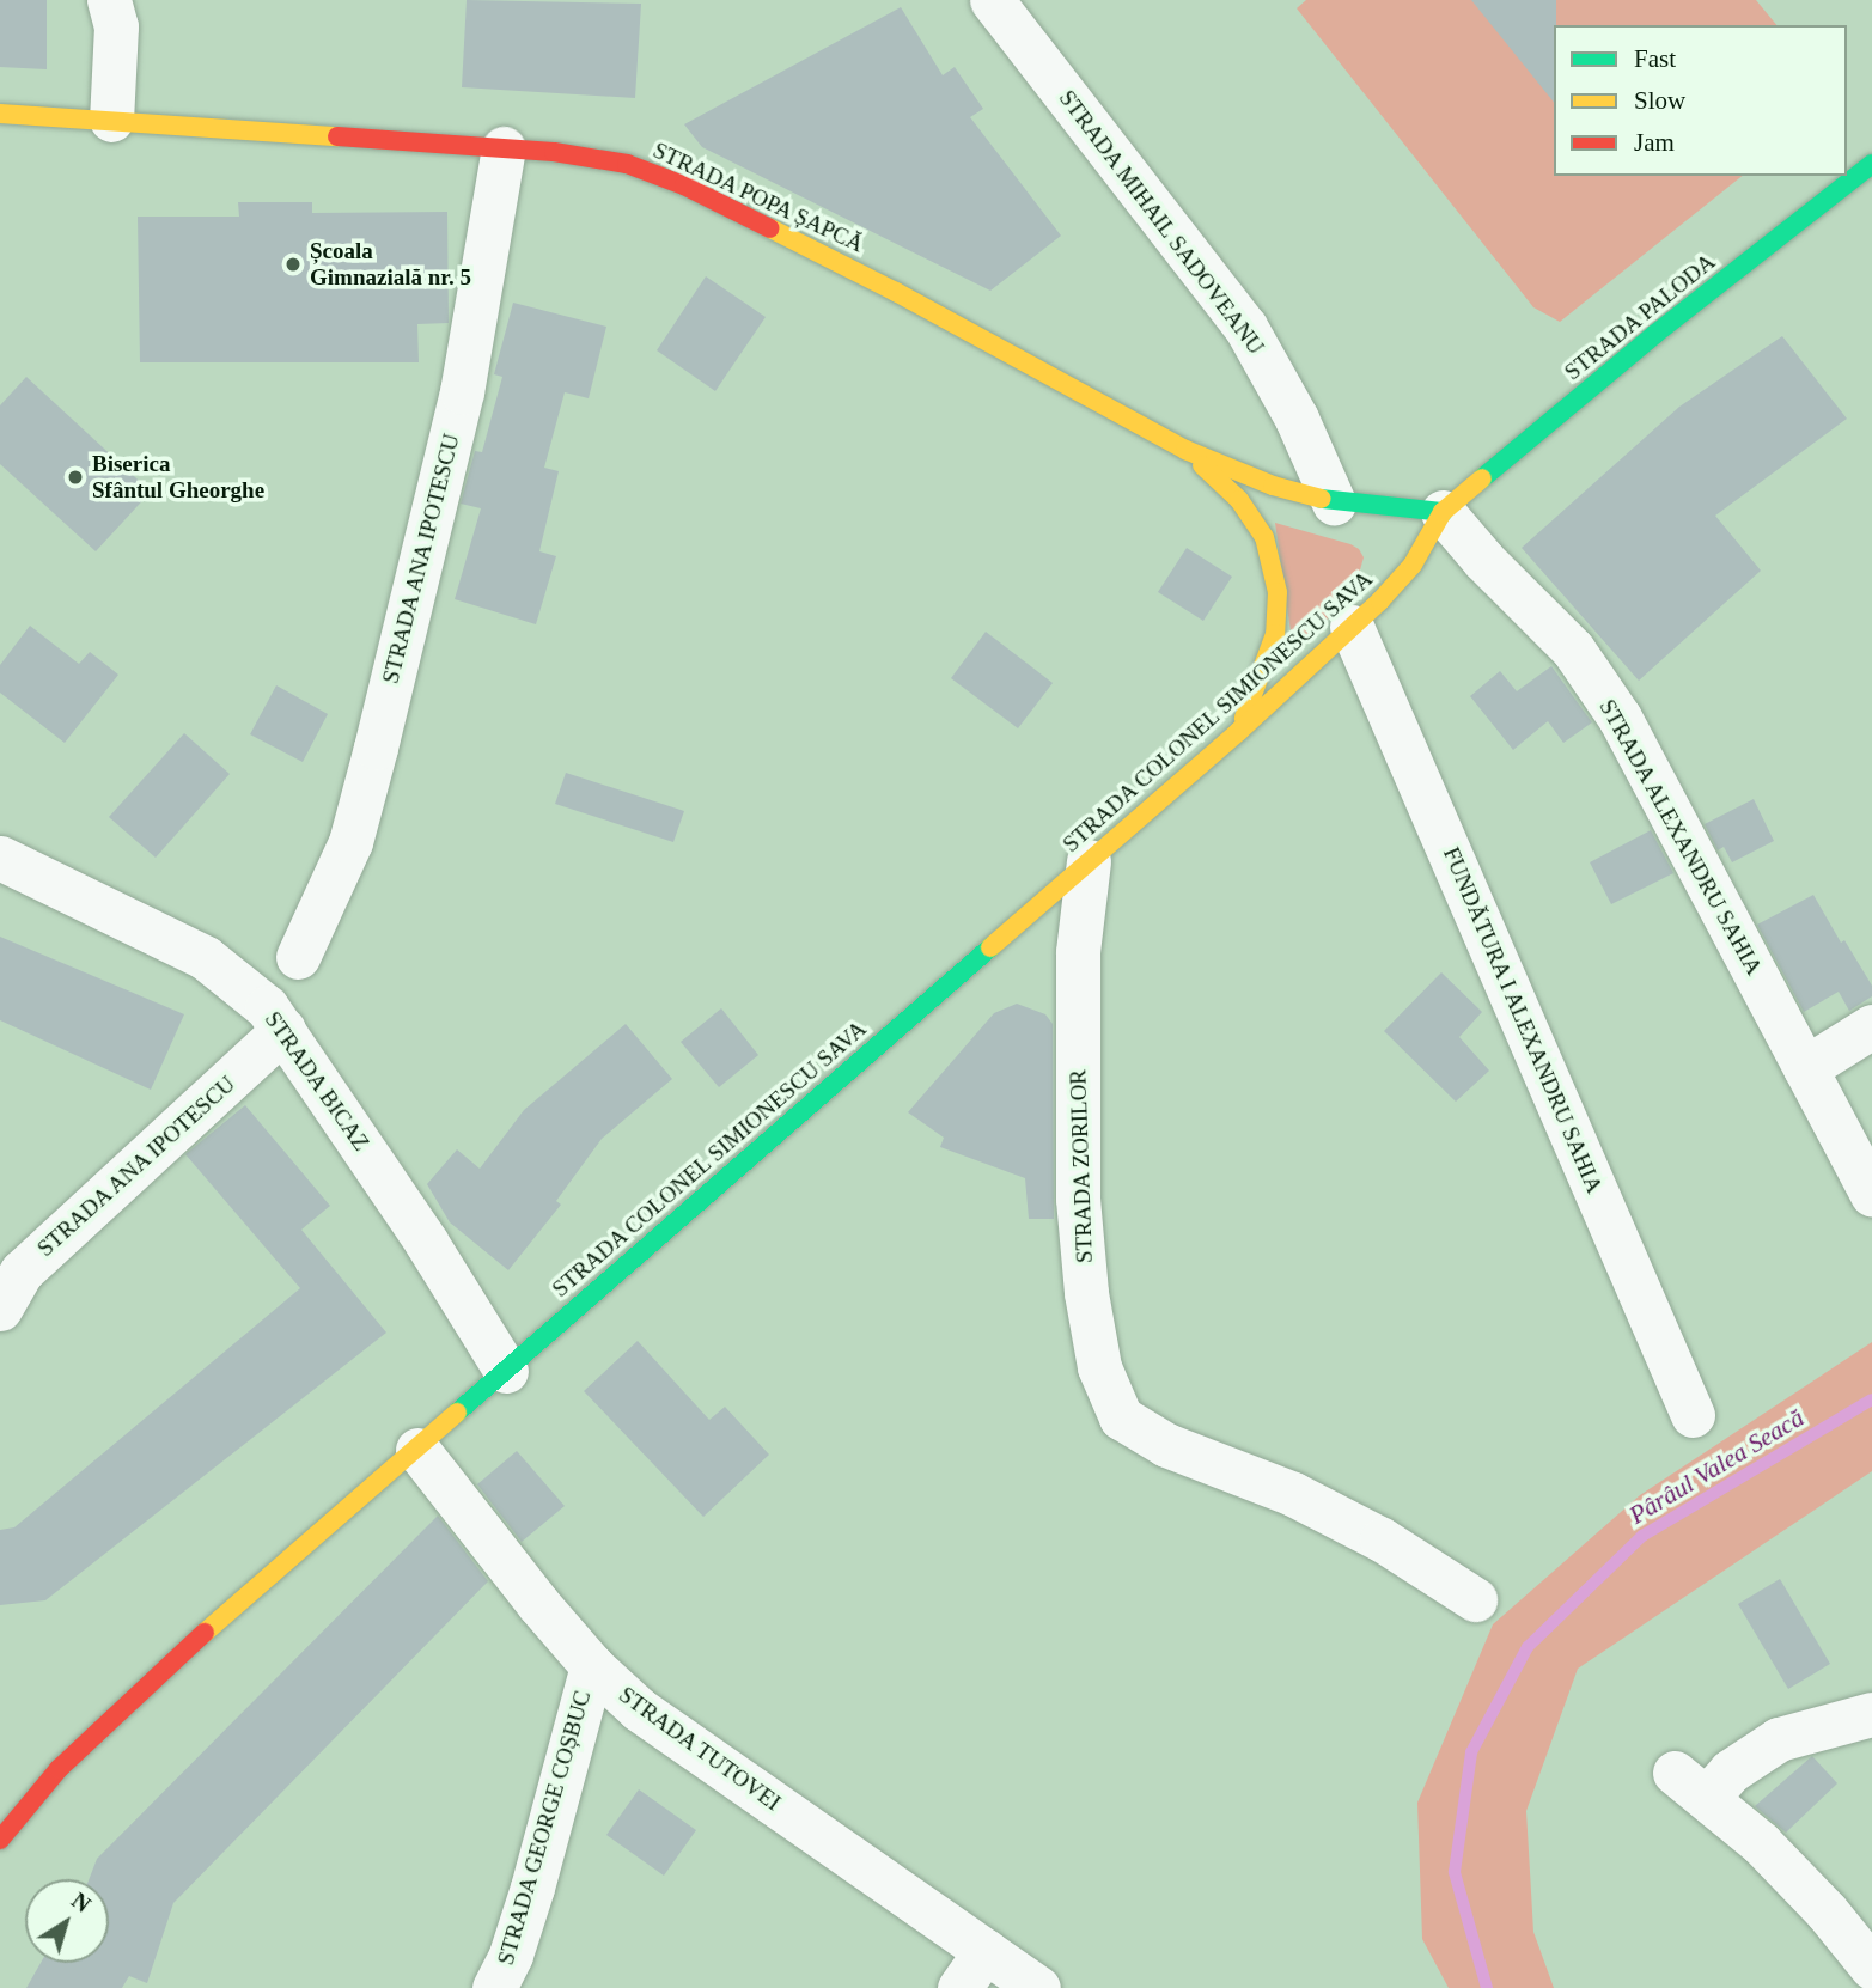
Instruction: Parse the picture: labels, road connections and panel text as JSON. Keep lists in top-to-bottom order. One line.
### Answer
{"streets":{"main road":["STRADA POPA ȘAPCĂ","STRADA PALODA","STRADA COLONEL SIMIONESCU SAVA"],"street":["STRADA MIHAIL SADOVEANU","STRADA ANA IPOTESCU","STRADA ALEXANDRU SAHIA","FUNDĂTURA I ALEXANDRU SAHIA","STRADA BICAZ","STRADA ZORILOR","STRADA TUTOVEI","STRADA GEORGE COȘBUC"]},"crossings":[["STRADA POPA ȘAPCĂ","STRADA MIHAIL SADOVEANU"],["STRADA POPA ȘAPCĂ","STRADA PALODA"],["STRADA POPA ȘAPCĂ","STRADA ANA IPOTESCU"],["STRADA POPA ȘAPCĂ","STRADA COLONEL SIMIONESCU SAVA"],["STRADA POPA ȘAPCĂ","STRADA ALEXANDRU SAHIA"],["STRADA PALODA","STRADA COLONEL SIMIONESCU SAVA"],["STRADA PALODA","STRADA ALEXANDRU SAHIA"],["STRADA ANA IPOTESCU","STRADA BICAZ"],["STRADA COLONEL SIMIONESCU SAVA","STRADA ALEXANDRU SAHIA"],["STRADA COLONEL SIMIONESCU SAVA","FUNDĂTURA I ALEXANDRU SAHIA"],["STRADA COLONEL SIMIONESCU SAVA","STRADA BICAZ"],["STRADA COLONEL SIMIONESCU SAVA","STRADA ZORILOR"],["STRADA COLONEL SIMIONESCU SAVA","STRADA TUTOVEI"],["STRADA TUTOVEI","STRADA GEORGE COȘBUC"]],"water":["Pârâul Valea Seacă"],"places":["Școala Gimnazială nr. 5","Biserica Sfântul Gheorghe"],"legend":["Fast","Slow","Jam"],"north":"top right"}
